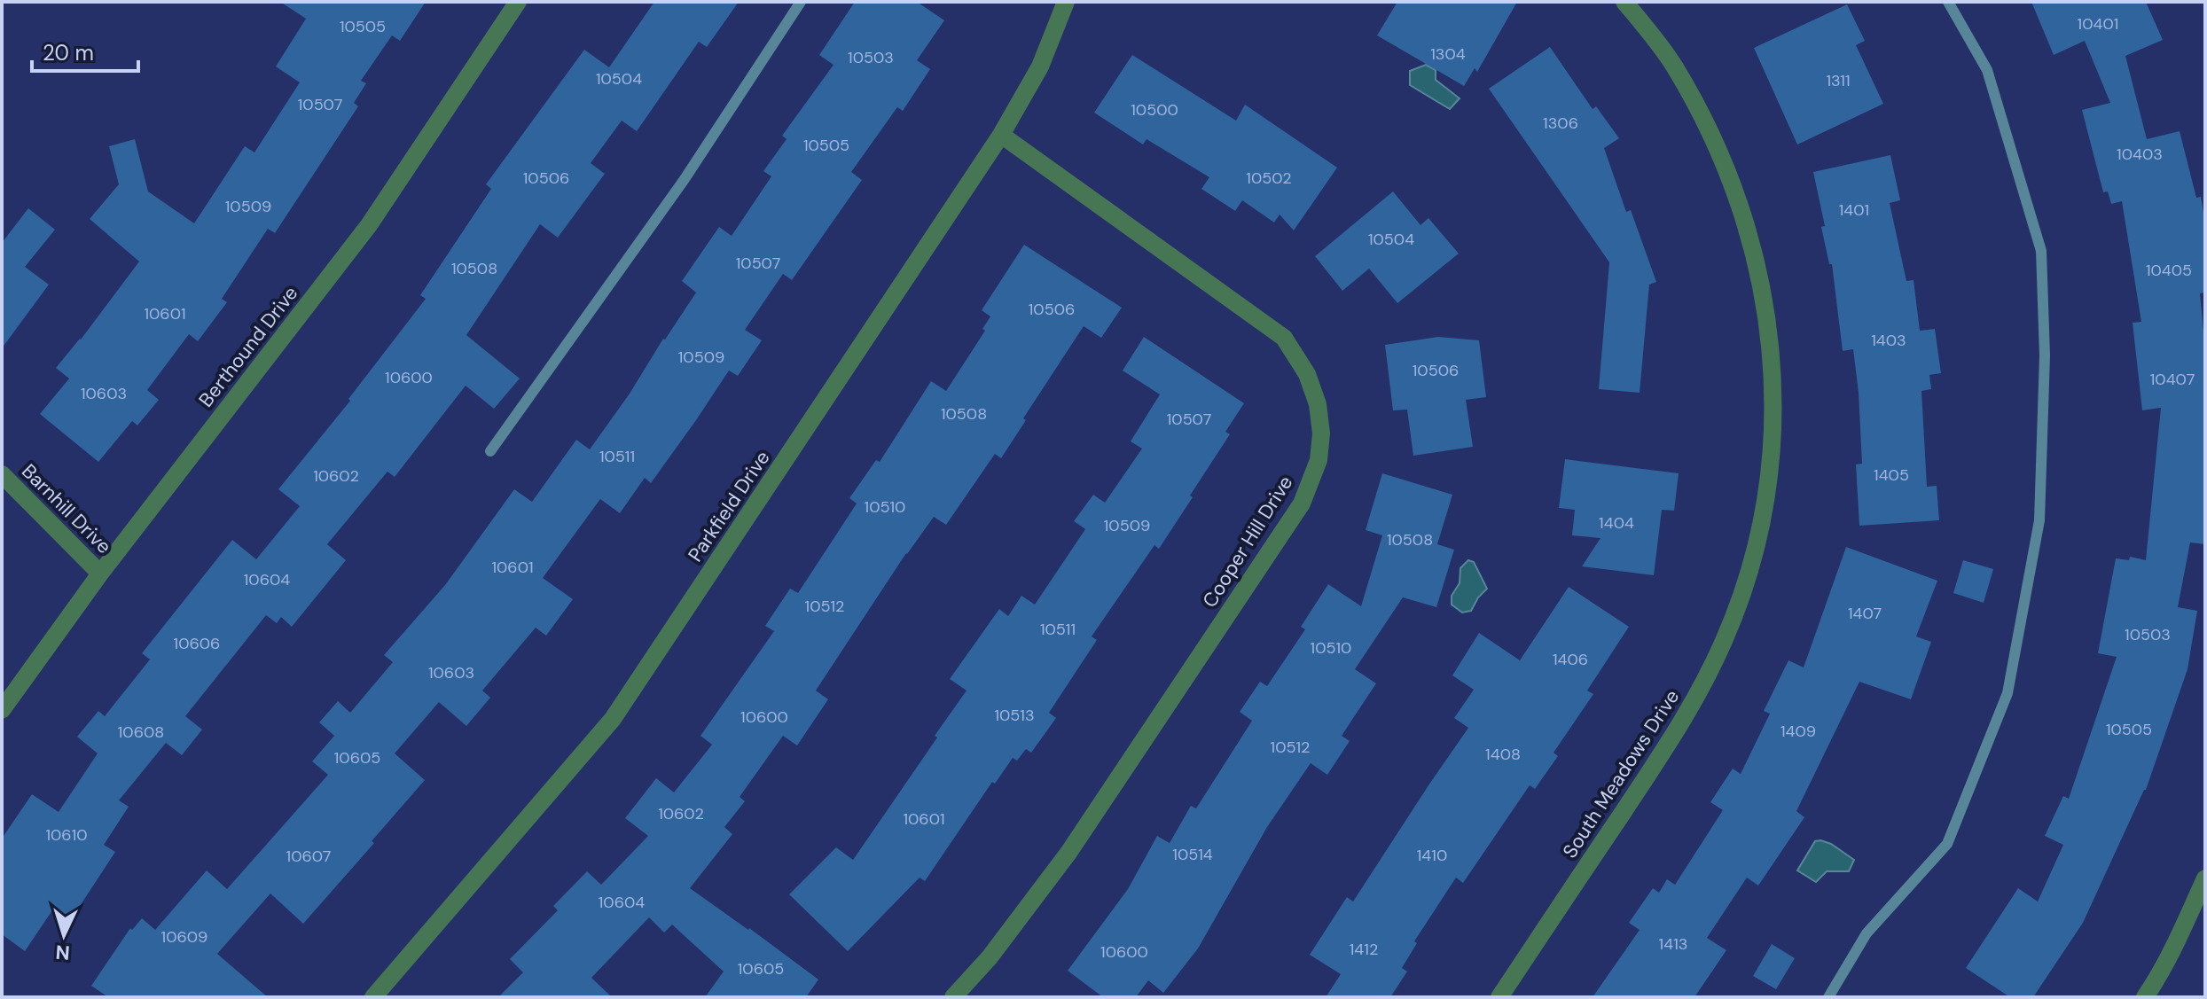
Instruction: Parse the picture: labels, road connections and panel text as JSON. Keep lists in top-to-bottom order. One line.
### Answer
{"streets":{"street":["Berthound Drive","Parkfield Drive","Barnhill Drive","Cooper Hill Drive","South Meadows Drive"]},"crossings":[["Berthound Drive","Barnhill Drive"],["Parkfield Drive","Cooper Hill Drive"]],"house_numbers":["10401","10505","1304","10503","10504","1311","10507","10500","1306","10505","10403","10506","10502","10509","1401","10504","10507","10508","10405","10506","10601","1403","10509","10506","10600","10407","10603","10508","10507","10511","1405","10602","10510","1404","10509","10508","10601","10604","10512","1407","10511","10503","10606","10510","1406","10603","10513","10600","10505","1409","10608","10512","1408","10605","10602","10601","10610","10514","1410","10607","10604","10609","1413","1412","10600","10605"],"scale_bar":"20 m","north":"bottom"}
